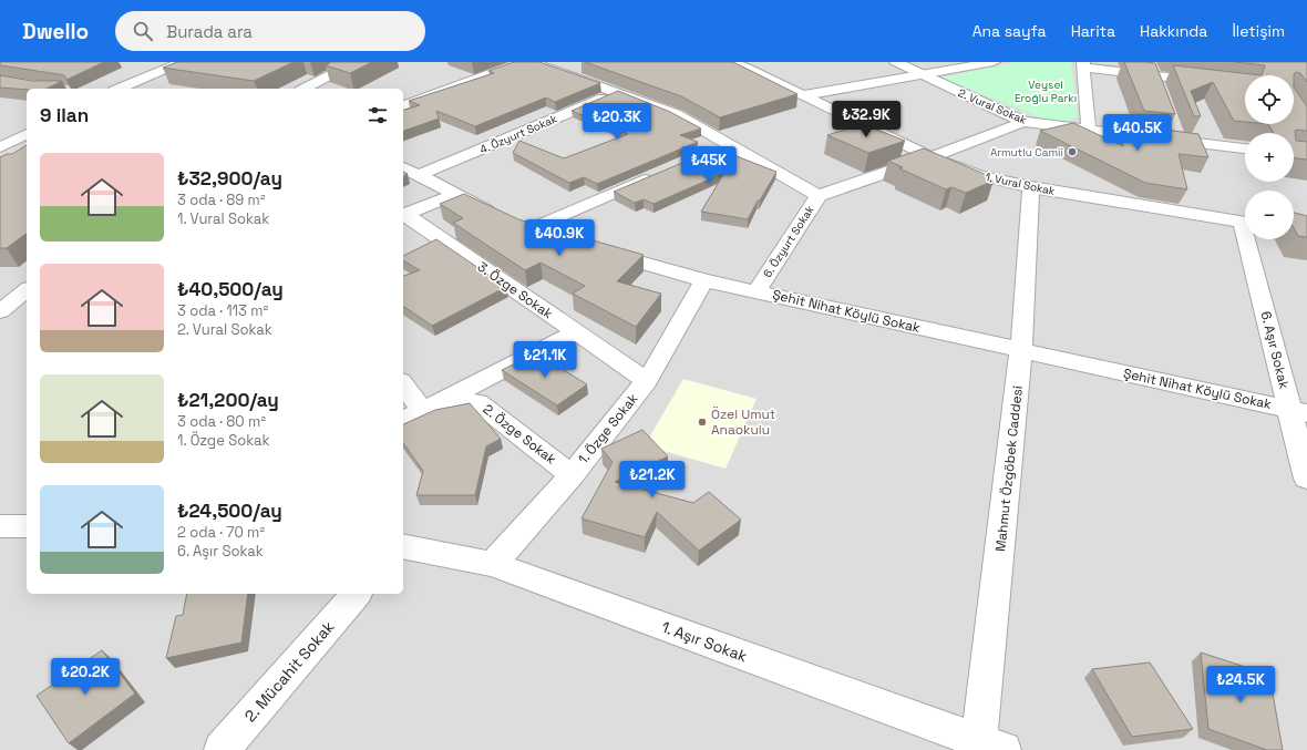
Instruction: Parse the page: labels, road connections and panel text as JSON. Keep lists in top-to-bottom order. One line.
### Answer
{"streets":{"street":["2. Vural Sokak","4. Özyurt Sokak","1. Vural Sokak","6. Özyurt Sokak","3. Özge Sokak","Şehit Nihat Köylü Sokak","6. Aşır Sokak","1. Özge Sokak","2. Özge Sokak","Mahmut Özgöbek Caddesi","1. Aşır Sokak","2. Mücahit Sokak"]},"crossings":[["2. Vural Sokak","6. Özyurt Sokak"],["1. Vural Sokak","6. Özyurt Sokak"],["1. Vural Sokak","Mahmut Özgöbek Caddesi"],["6. Özyurt Sokak","Şehit Nihat Köylü Sokak"],["3. Özge Sokak","1. Özge Sokak"],["Şehit Nihat Köylü Sokak","6. Aşır Sokak"],["Şehit Nihat Köylü Sokak","1. Özge Sokak"],["Şehit Nihat Köylü Sokak","Mahmut Özgöbek Caddesi"],["1. Özge Sokak","2. Özge Sokak"],["1. Özge Sokak","1. Aşır Sokak"],["Mahmut Özgöbek Caddesi","1. Aşır Sokak"]],"parks":["Veysel Eroğlu Parkı"],"places":["Armutlu Camii","Özel Umut Anaokulu"],"page":{"header":"Dwello","search":"Burada ara","nav":["Ana sayfa","Harita","Hakkında","İletişim"],"map_buttons":["+","−"],"heading":"9 ilan","price":["₺32.9K","₺20.3K","₺40.5K","₺45K","₺40.9K","₺21.1K","₺21.2K","₺20.2K","₺24.5K"],"list":[{"name":"₺32,900/ay","note":"3 oda · 89 m² · 1. Vural Sokak"},{"name":"₺40,500/ay","note":"3 oda · 113 m² · 2. Vural Sokak"},{"name":"₺21,200/ay","note":"3 oda · 80 m² · 1. Özge Sokak"},{"name":"₺24,500/ay","note":"2 oda · 70 m² · 6. Aşır Sokak"}]}}
